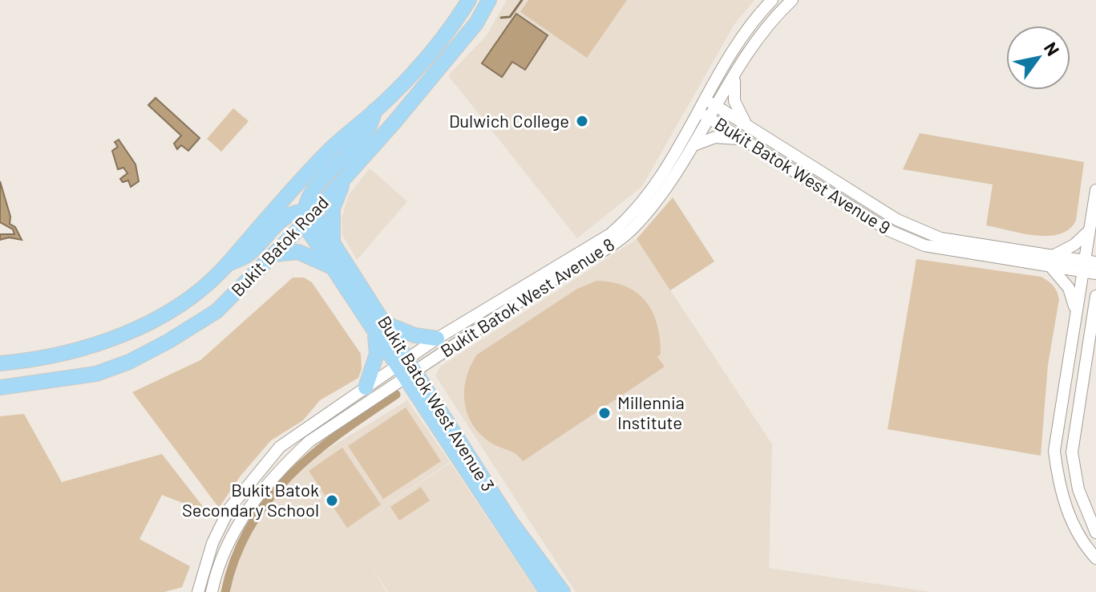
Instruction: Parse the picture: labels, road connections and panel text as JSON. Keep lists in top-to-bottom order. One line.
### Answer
{"streets":{"main road":["Bukit Batok Road","Bukit Batok West Avenue 3"],"street":["Bukit Batok West Avenue 9","Bukit Batok West Avenue 8"]},"crossings":[["Bukit Batok West Avenue 9","Bukit Batok West Avenue 8"],["Bukit Batok Road","Bukit Batok West Avenue 3"],["Bukit Batok West Avenue 8","Bukit Batok West Avenue 3"]],"places":["Dulwich College","Millennia Institute","Bukit Batok Secondary School"],"north":"top right"}
